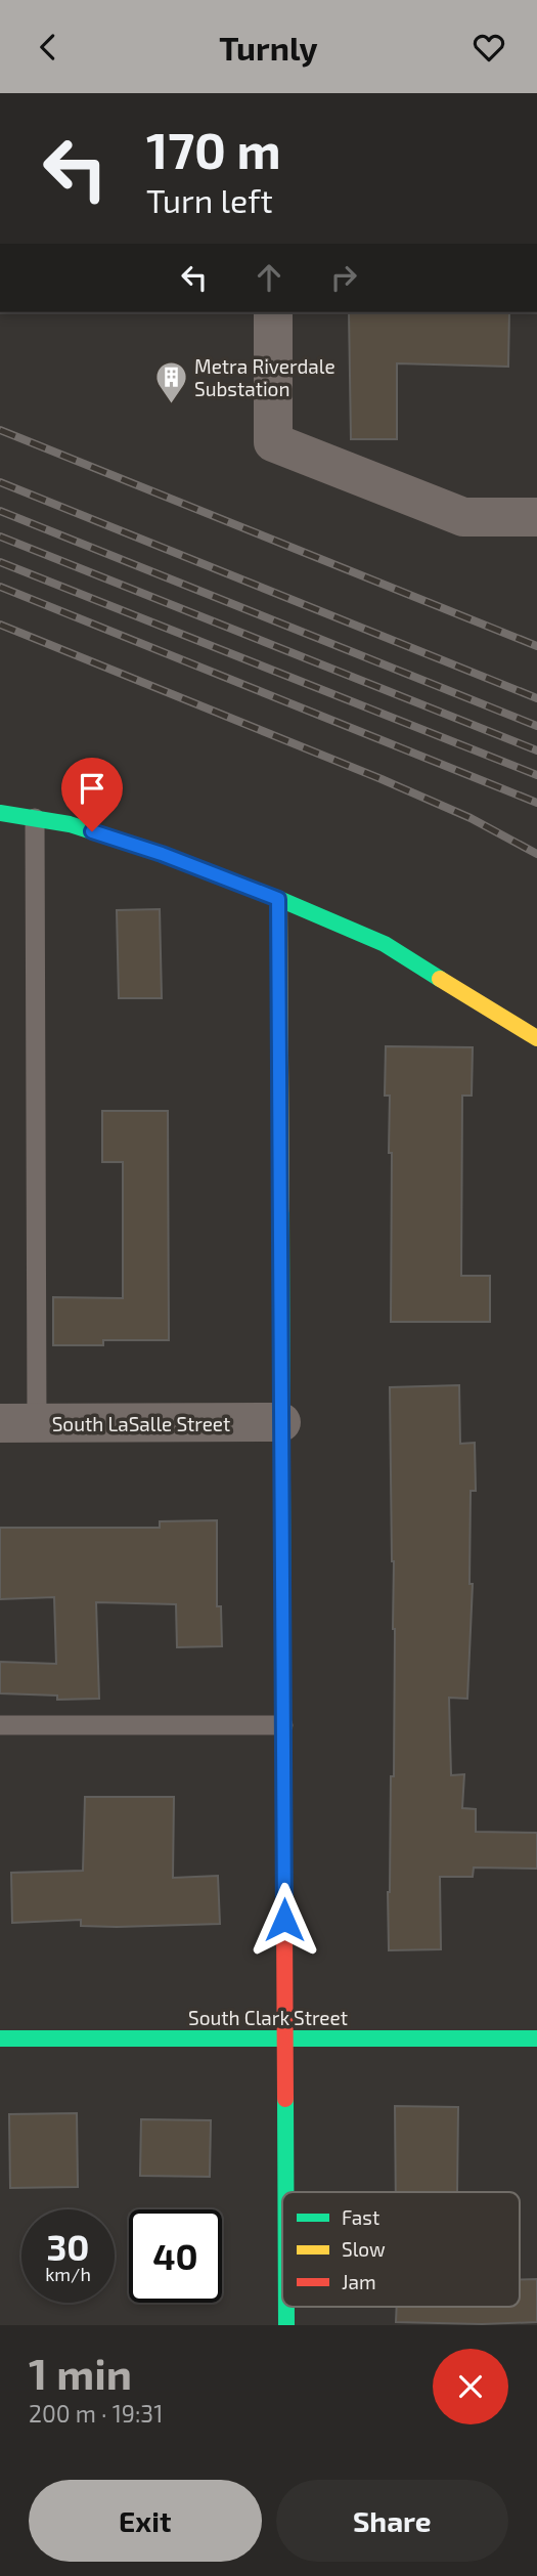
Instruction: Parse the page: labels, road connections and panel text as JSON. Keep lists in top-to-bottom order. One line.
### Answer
{"streets":{"street":["South LaSalle Street","South Clark Street"]},"places":{"building":["Metra Riverdale Substation"]},"legend":["Fast","Slow","Jam"],"page":{"header":"Turnly","turn":["170 m","Turn left"],"speed":"30 km/h","limit":"40","heading":["1 min","200 m · 19:31"],"buttons":["Exit","Share"]}}
